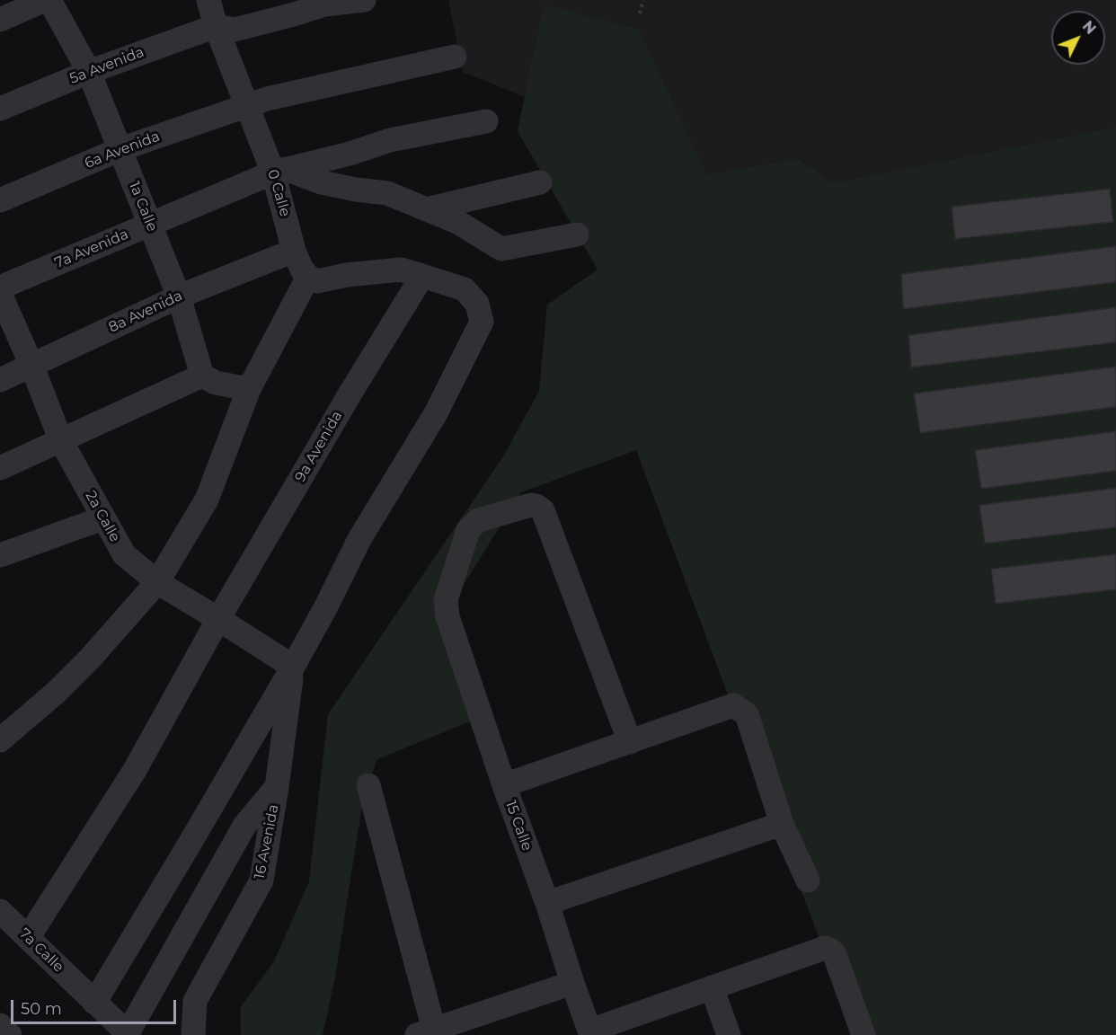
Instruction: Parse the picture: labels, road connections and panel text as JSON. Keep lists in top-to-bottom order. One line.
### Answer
{"streets":{"street":["5a Avenida","6a Avenida","0 Calle","1a Calle","7a Avenida","8a Avenida","9a Avenida","2a Calle","15 Calle","16 Avenida","7a Calle"]},"crossings":[["5a Avenida","0 Calle"],["5a Avenida","1a Calle"],["6a Avenida","0 Calle"],["6a Avenida","1a Calle"],["0 Calle","7a Avenida"],["0 Calle","8a Avenida"],["1a Calle","7a Avenida"],["1a Calle","8a Avenida"],["8a Avenida","2a Calle"],["9a Avenida","2a Calle"],["9a Avenida","7a Calle"],["2a Calle","16 Avenida"]],"scale_bar":"50 m","north":"top right"}
